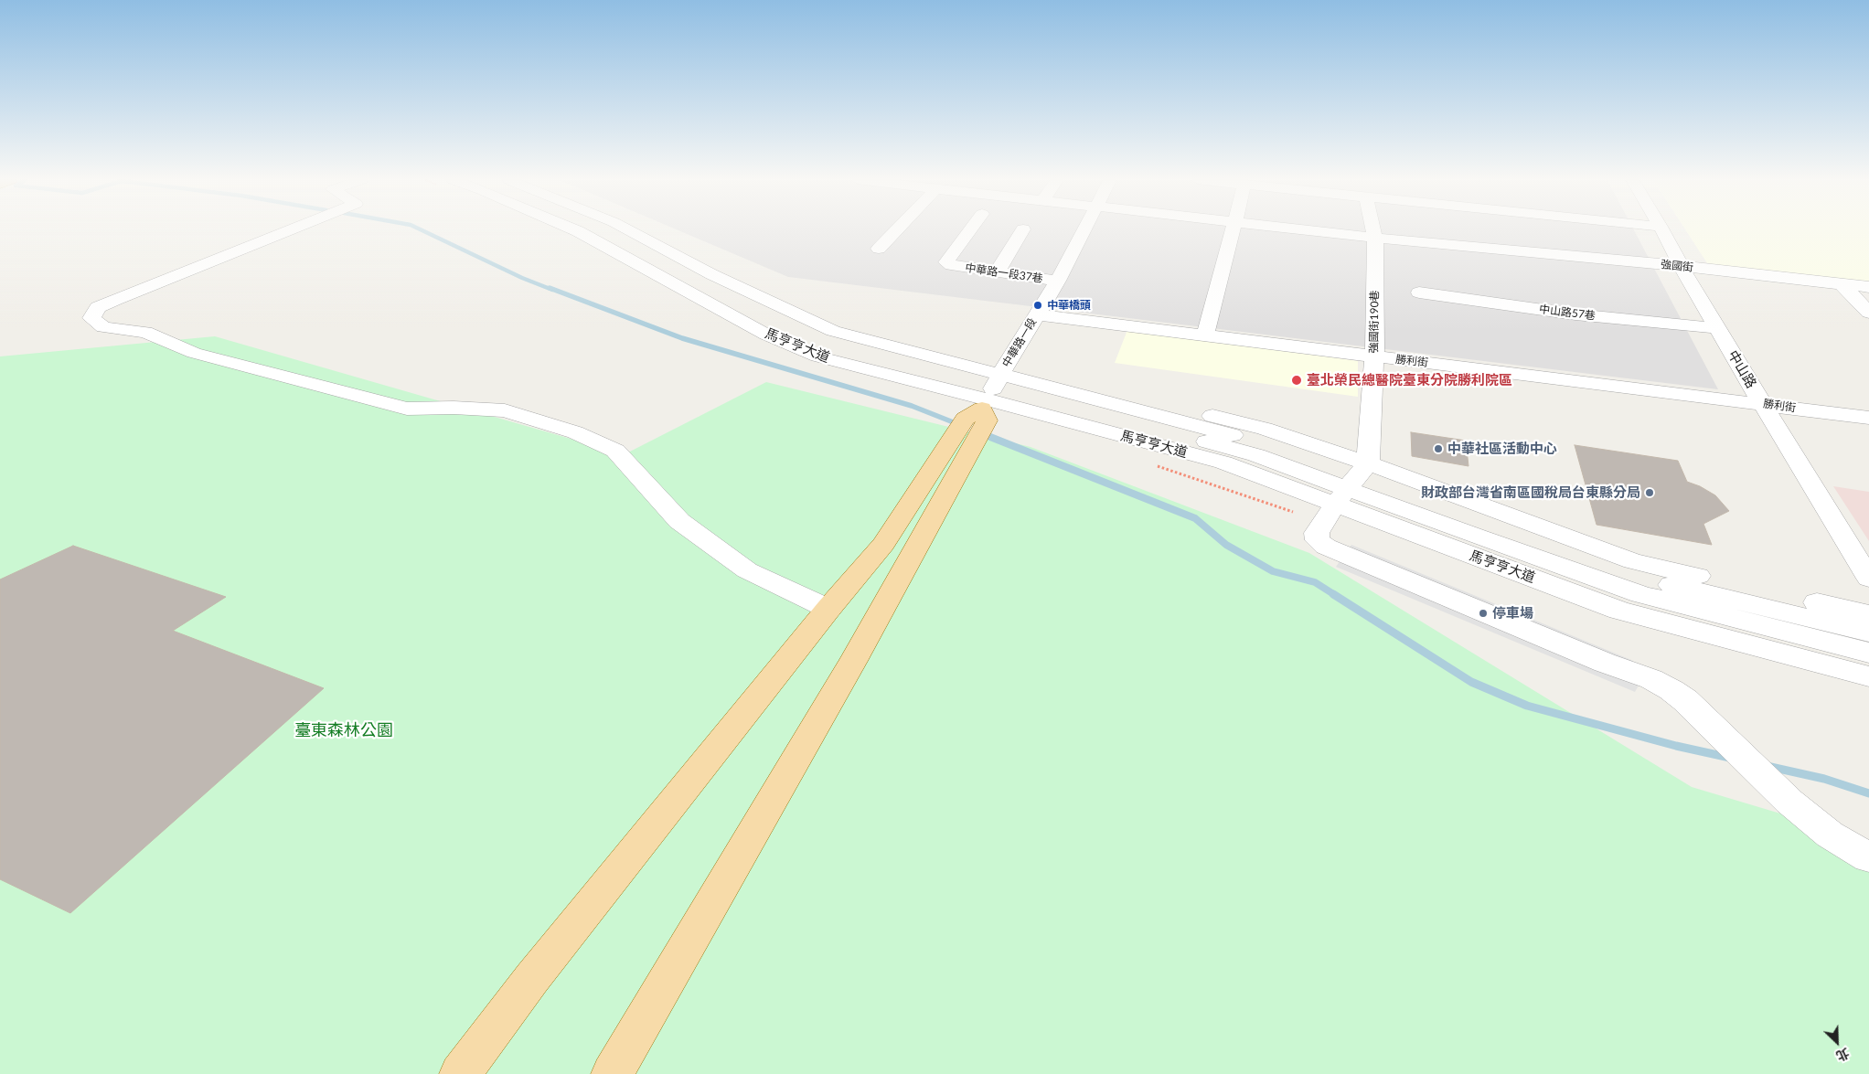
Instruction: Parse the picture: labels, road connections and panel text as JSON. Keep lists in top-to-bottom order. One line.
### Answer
{"streets":{"street":["強國街","中華路一段37巷","中山路57巷","強國街190巷","中華路一段","馬亨亨大道","勝利街","中山路"]},"crossings":[["強國街","強國街190巷"],["強國街","中山路"],["中華路一段37巷","中華路一段"],["中山路57巷","中山路"],["強國街190巷","馬亨亨大道"],["強國街190巷","勝利街"],["中華路一段","馬亨亨大道"],["中華路一段","勝利街"],["勝利街","中山路"]],"parks":["臺東森林公園"],"places":["中華橋頭","臺北榮民總醫院臺東分院勝利院區","中華社區活動中心","財政部台灣省南區國稅局台東縣分局","停車場"],"north":"bottom right"}
